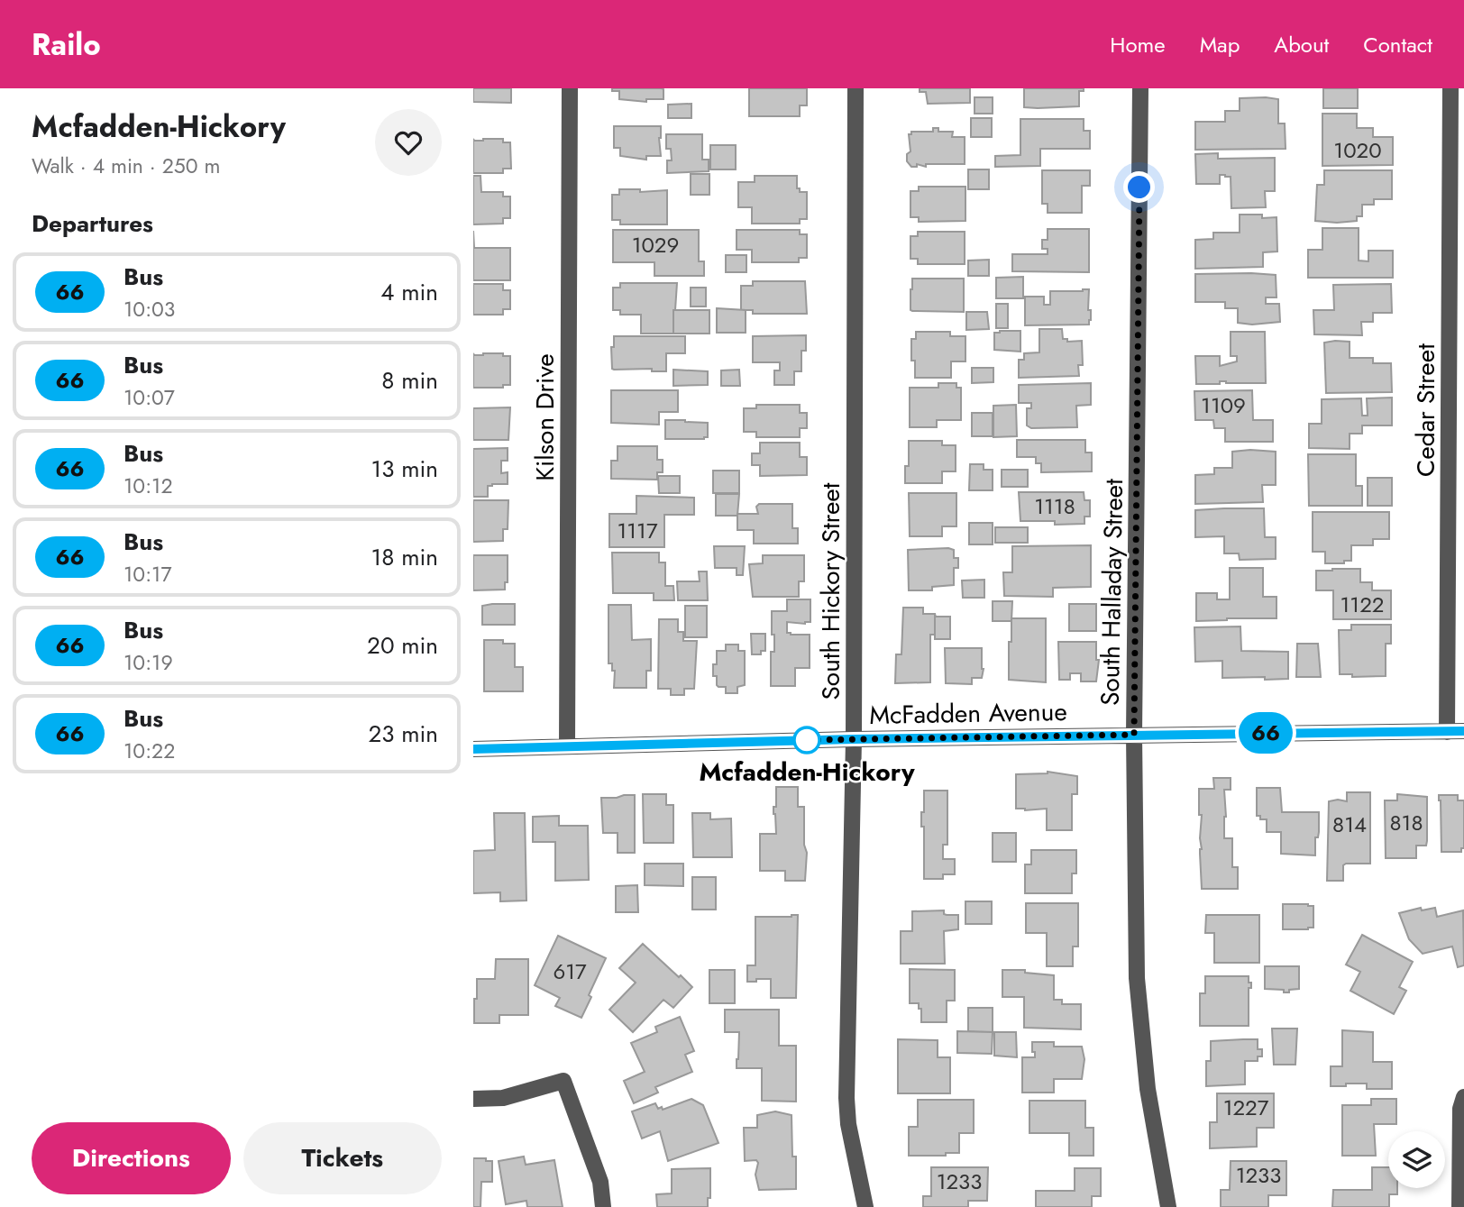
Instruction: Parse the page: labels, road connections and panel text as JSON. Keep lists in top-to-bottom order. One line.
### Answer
{"streets":{"street":["Cedar Street","Kilson Drive","South Hickory Street","South Halladay Street","McFadden Avenue"]},"crossings":[["Cedar Street","McFadden Avenue"],["Kilson Drive","McFadden Avenue"],["South Hickory Street","McFadden Avenue"],["South Halladay Street","McFadden Avenue"]],"places":["Mcfadden-Hickory"],"lines":["bus line 66"],"house_numbers":["1020","1029","1109","1118","1117","1122","818","814","617","1227","1233","1233"],"page":{"header":"Railo","nav":["Home","Map","About","Contact"],"heading":[["Mcfadden-Hickory","Walk · 4 min · 250 m"],"Departures"],"on_map":"66","list":[{"mark":"66","name":"Bus","note":"10:03","value":"4 min"},{"mark":"66","name":"Bus","note":"10:07","value":"8 min"},{"mark":"66","name":"Bus","note":"10:12","value":"13 min"},{"mark":"66","name":"Bus","note":"10:17","value":"18 min"},{"mark":"66","name":"Bus","note":"10:19","value":"20 min"},{"mark":"66","name":"Bus","note":"10:22","value":"23 min"}],"buttons":["Directions","Tickets"]}}
